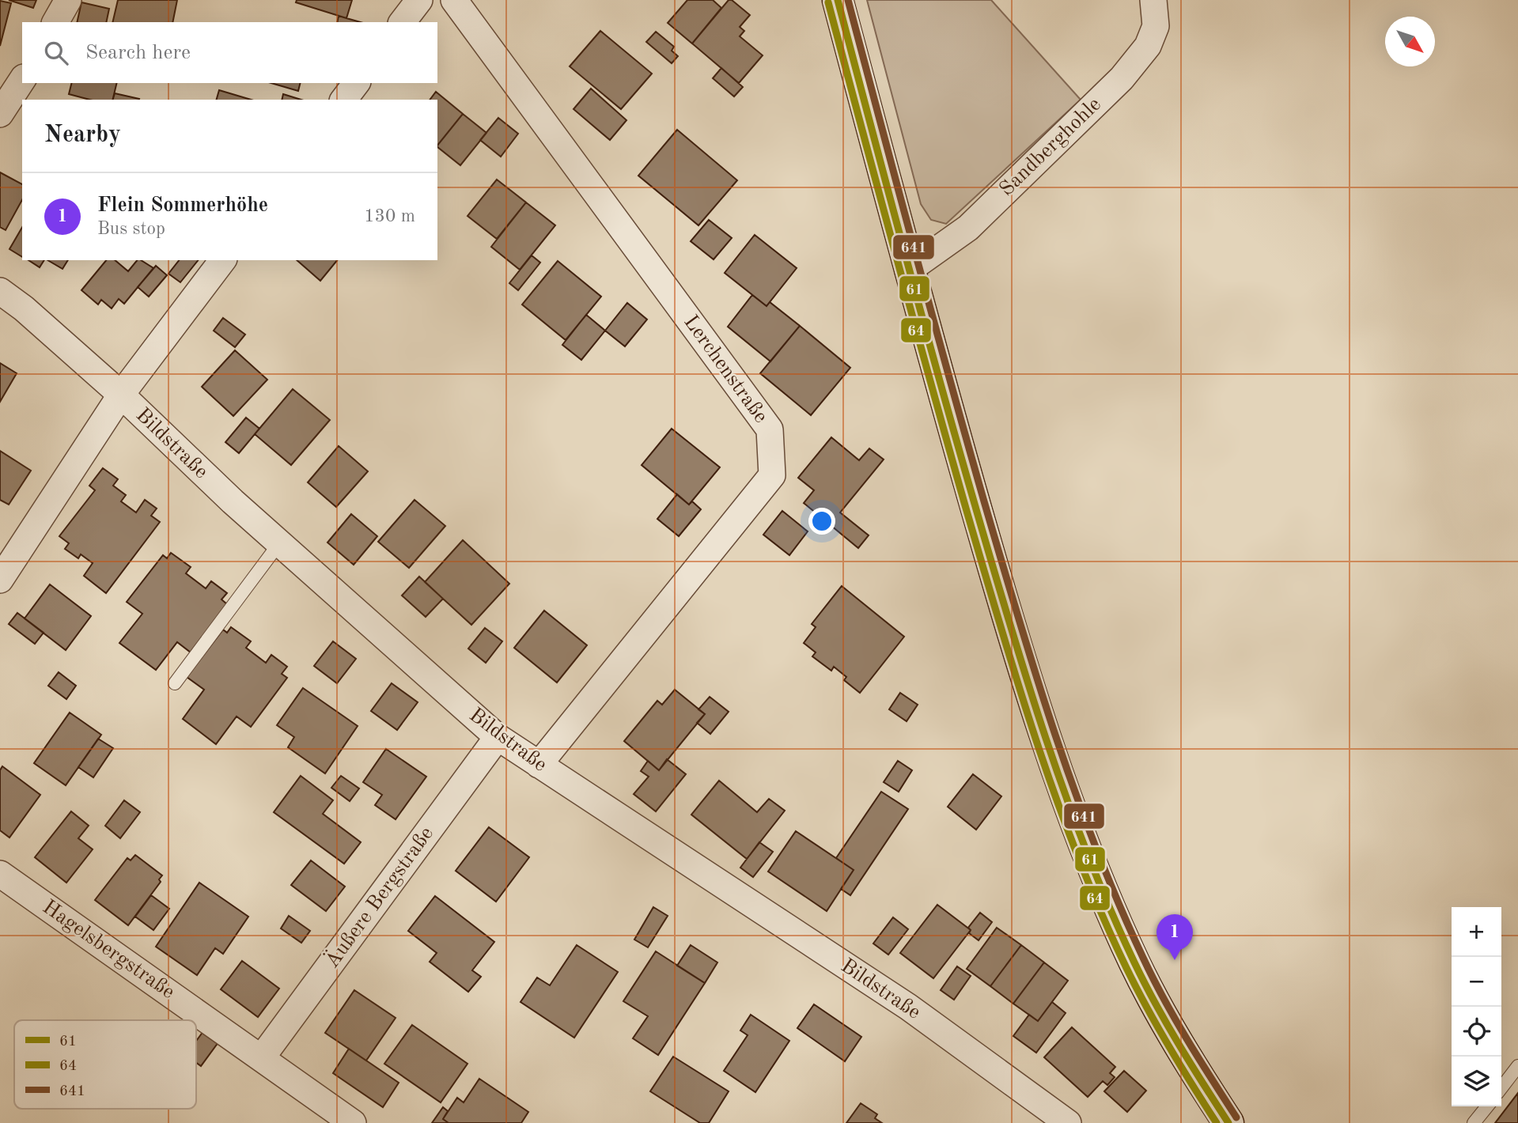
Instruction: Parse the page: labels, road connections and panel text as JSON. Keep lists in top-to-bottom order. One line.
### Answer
{"streets":{"street":["Sandberghohle","Lerchenstraße","Bildstraße","Äußere Bergstraße","Hagelsbergstraße"]},"crossings":[["Lerchenstraße","Bildstraße"],["Bildstraße","Äußere Bergstraße"],["Äußere Bergstraße","Hagelsbergstraße"]],"lines":["transit line 61","transit line 641","transit line 64"],"legend":["61","64","641"],"north":"bottom right","page":{"search":"Search here","heading":"Nearby","list":[{"mark":"1","name":"Flein Sommerhöhe","note":"Bus stop","value":"130 m"}],"map_buttons":["+","−"],"pins":"1"}}
